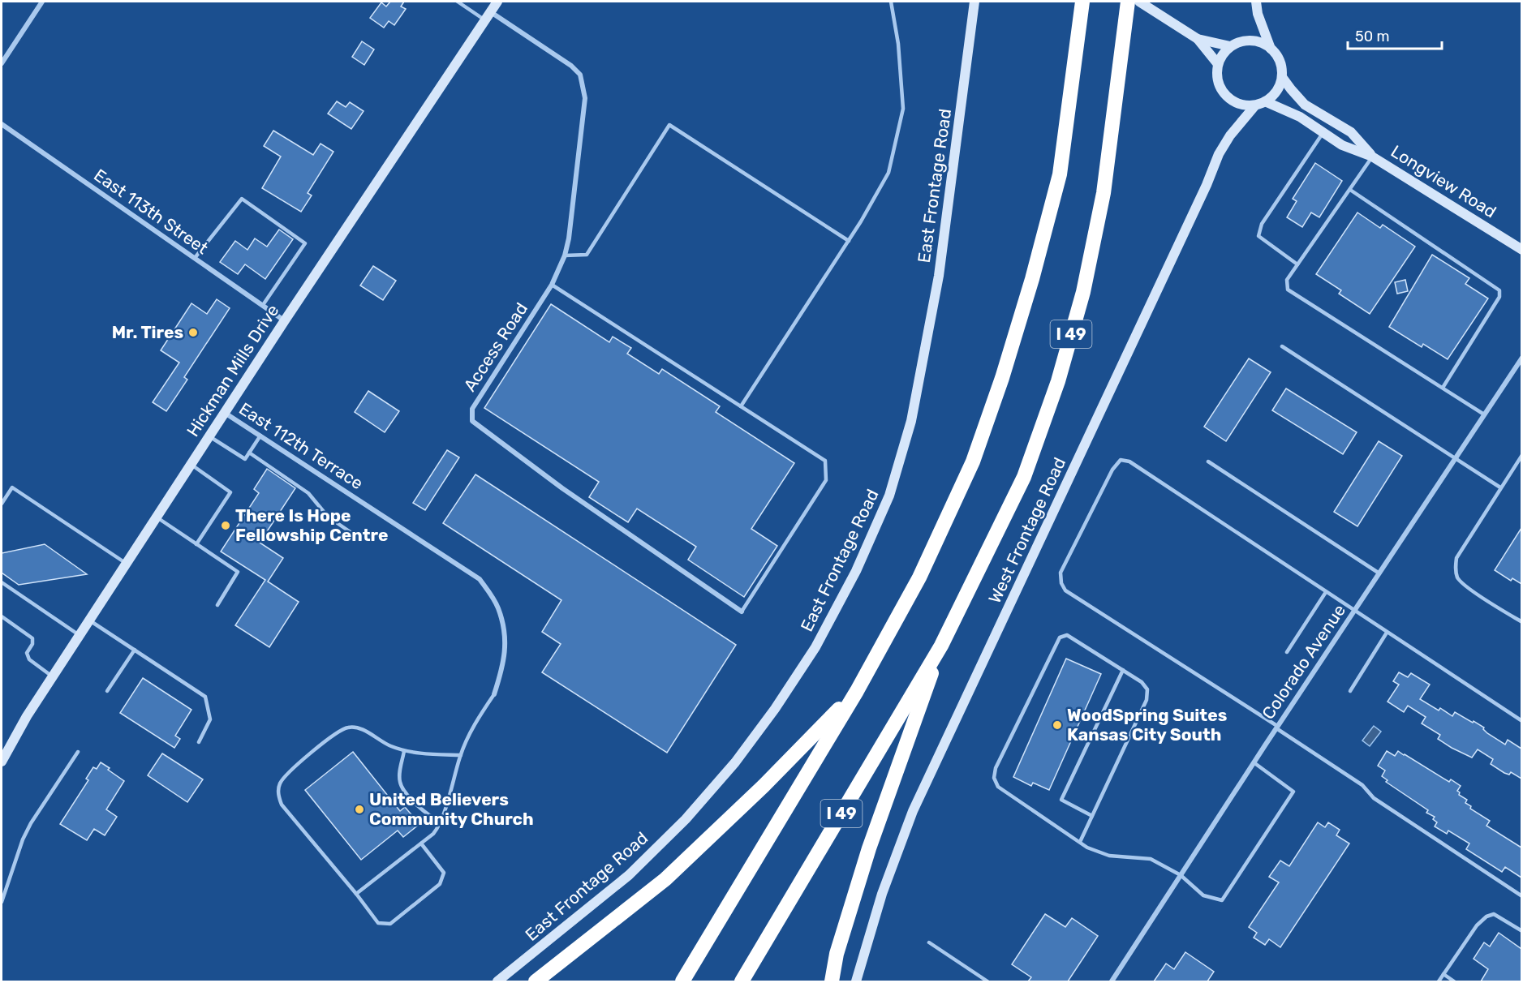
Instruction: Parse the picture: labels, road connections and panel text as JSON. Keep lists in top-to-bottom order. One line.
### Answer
{"streets":{"highway":["I 49"],"street":["Longview Road","East Frontage Road","East 113th Street","Access Road","Hickman Mills Drive","East 112th Terrace","West Frontage Road","Colorado Avenue"]},"crossings":[["Longview Road","West Frontage Road"],["East 113th Street","Hickman Mills Drive"],["Access Road","Hickman Mills Drive"],["Hickman Mills Drive","East 112th Terrace"]],"places":["Mr. Tires","There Is Hope Fellowship Centre","WoodSpring Suites Kansas City South","United Believers Community Church"],"scale_bar":"50 m"}
